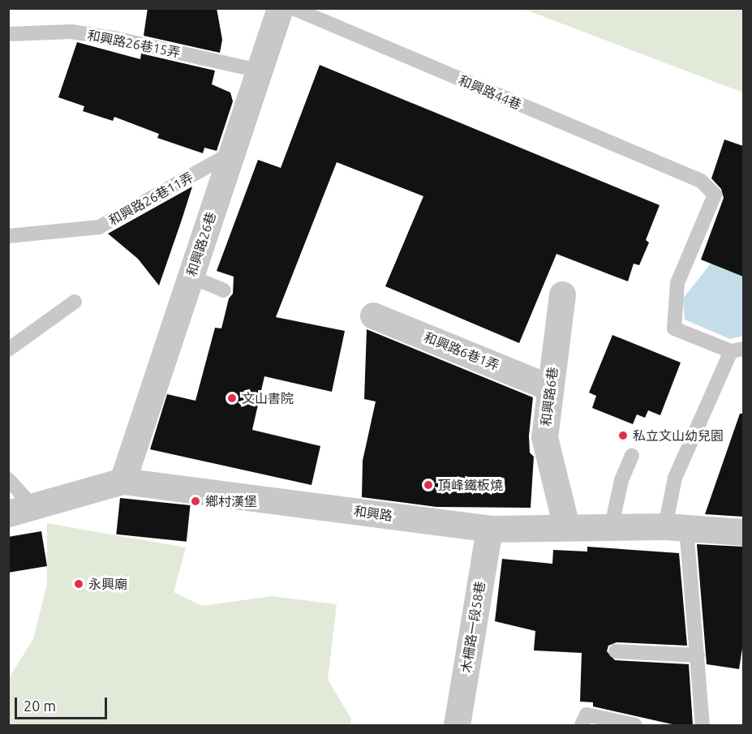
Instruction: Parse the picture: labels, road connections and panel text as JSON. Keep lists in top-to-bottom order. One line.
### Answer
{"streets":{"street":["和興路26巷","和興路6巷1弄","和興路6巷","和興路","木柵路一段58巷"],"lane":["和興路26巷15弄","和興路44巷","和興路26巷11弄"]},"crossings":[["和興路26巷15弄","和興路26巷"],["和興路26巷11弄","和興路26巷"],["和興路26巷","和興路"],["和興路6巷1弄","和興路6巷"],["和興路6巷","和興路"],["和興路","木柵路一段58巷"]],"places":["文山書院","私立文山幼兒園","頂峰鐵板燒","鄉村漢堡","永興廟"],"scale_bar":"20 m"}
